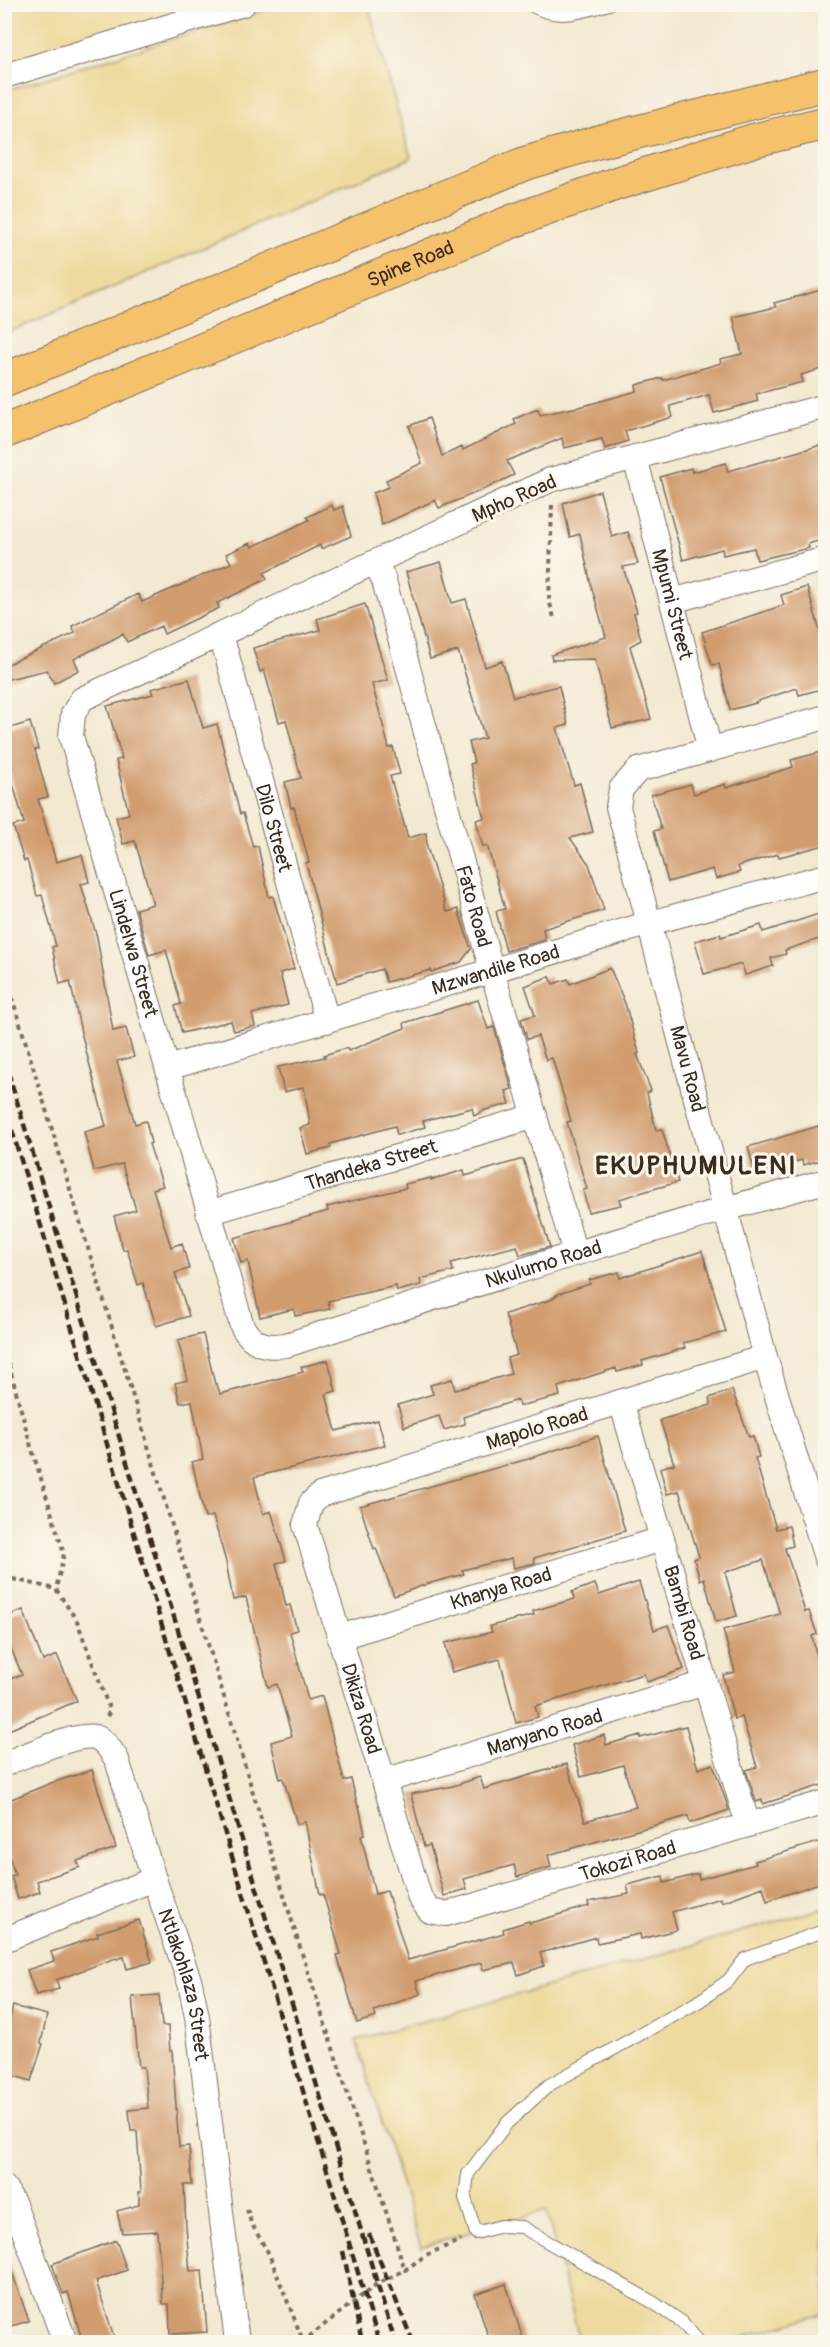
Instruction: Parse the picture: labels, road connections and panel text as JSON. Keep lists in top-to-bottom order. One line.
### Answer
{"streets":{"main road":["Spine Road"],"street":["Mpho Road","Mpumi Street","Dilo Street","Fato Road","Lindelwa Street","Mzwandile Road","Mavu Road","Thandeka Street","Nkulumo Road","Mapolo Road","Khanya Road","Bambi Road","Dikiza Road","Manyano Road","Tokozi Road","Ntlakohlaza Street"]},"crossings":[["Mpho Road","Mpumi Street"],["Mpho Road","Dilo Street"],["Mpho Road","Fato Road"],["Mpho Road","Lindelwa Street"],["Mpumi Street","Mavu Road"],["Dilo Street","Lindelwa Street"],["Dilo Street","Mzwandile Road"],["Fato Road","Mzwandile Road"],["Fato Road","Thandeka Street"],["Fato Road","Nkulumo Road"],["Lindelwa Street","Mzwandile Road"],["Lindelwa Street","Thandeka Street"],["Lindelwa Street","Nkulumo Road"],["Mzwandile Road","Mavu Road"],["Mavu Road","Nkulumo Road"],["Mavu Road","Mapolo Road"],["Mapolo Road","Bambi Road"],["Mapolo Road","Dikiza Road"],["Khanya Road","Bambi Road"],["Khanya Road","Dikiza Road"],["Bambi Road","Manyano Road"],["Bambi Road","Tokozi Road"],["Dikiza Road","Manyano Road"],["Dikiza Road","Tokozi Road"]],"districts":["EKUPHUMULENI"]}
